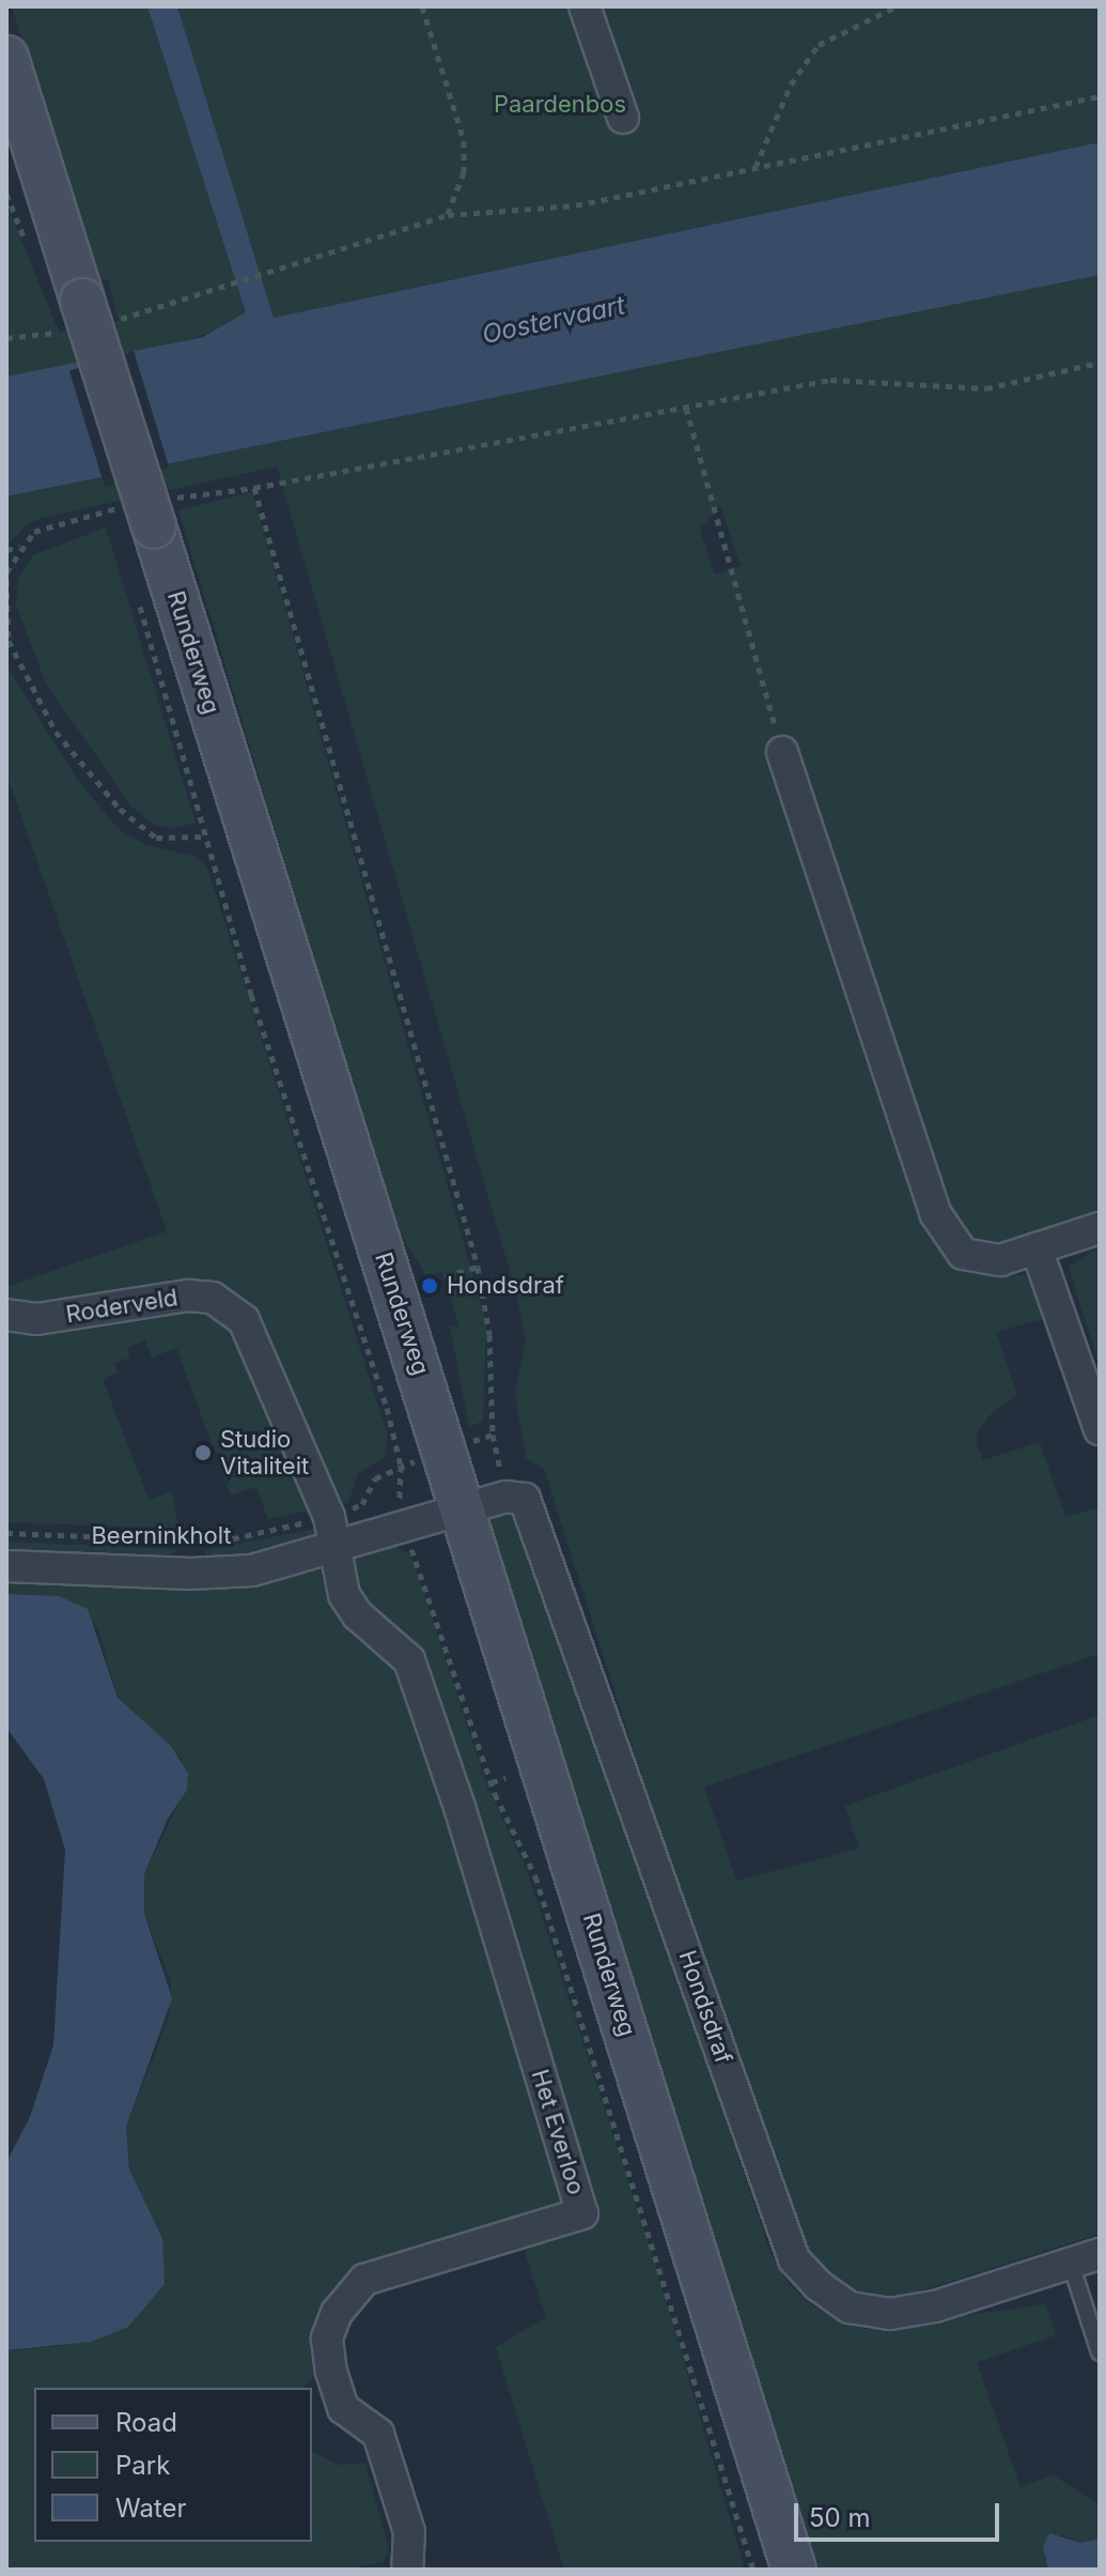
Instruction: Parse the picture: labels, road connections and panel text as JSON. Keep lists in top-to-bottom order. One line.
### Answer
{"streets":{"street":["Runderweg","Roderveld","Beerninkholt","Hondsdraf","Het Everloo"]},"crossings":[["Runderweg","Beerninkholt"],["Roderveld","Beerninkholt"],["Roderveld","Het Everloo"],["Beerninkholt","Het Everloo"]],"water":["Oostervaart"],"parks":["Paardenbos"],"places":["Hondsdraf","Studio Vitaliteit"],"legend":["Road","Park","Water"],"scale_bar":"50 m"}
